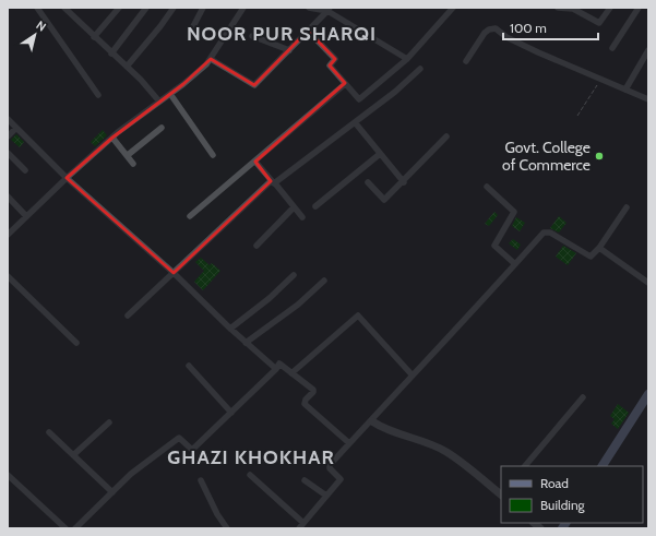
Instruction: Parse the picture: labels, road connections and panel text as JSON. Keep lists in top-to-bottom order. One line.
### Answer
{"districts":["NOOR PUR SHARQI","GHAZI KHOKHAR"],"places":["Govt. College of Commerce"],"legend":["Road","Building"],"scale_bar":"100 m","north":"top right"}
